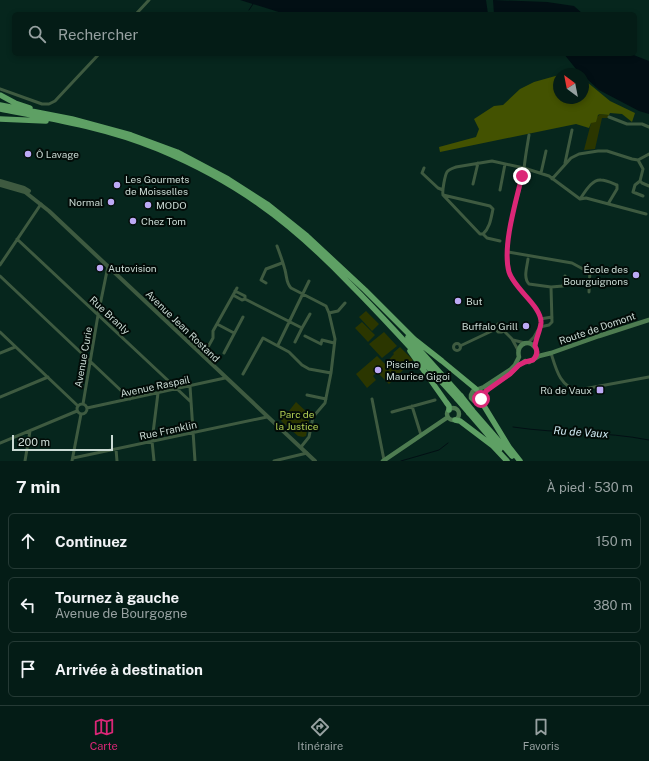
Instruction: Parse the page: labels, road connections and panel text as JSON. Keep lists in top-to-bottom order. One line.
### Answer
{"streets":{"main road":["Route de Domont"],"street":["Rue Branly","Avenue Jean Rostand","Avenue Curie","Avenue Raspail","Rue Franklin"]},"crossings":[["Rue Branly","Avenue Curie"],["Rue Branly","Avenue Raspail"],["Avenue Jean Rostand","Avenue Curie"],["Avenue Jean Rostand","Avenue Raspail"],["Avenue Jean Rostand","Rue Franklin"],["Avenue Curie","Avenue Raspail"]],"water":["Ru de Vaux"],"parks":["Parc de la Justice"],"places":{"other":["Ô Lavage","Les Gourmets de Moisselles","Normal","MODO","Chez Tom","Autovision","École des Bourguignons","But","Buffalo Grill","Piscine Maurice Gigoi"],"transit":["Rû de Vaux"]},"scale_bar":"200 m","north":"top left","page":{"search":"Rechercher","scale":"200 m","heading":["7 min","À pied · 530 m"],"list":[["Continuez","150 m"],["Tournez à gauche","Avenue de Bourgogne","380 m"],"Arrivée à destination"],"nav":["Carte","Itinéraire","Favoris"]}}
